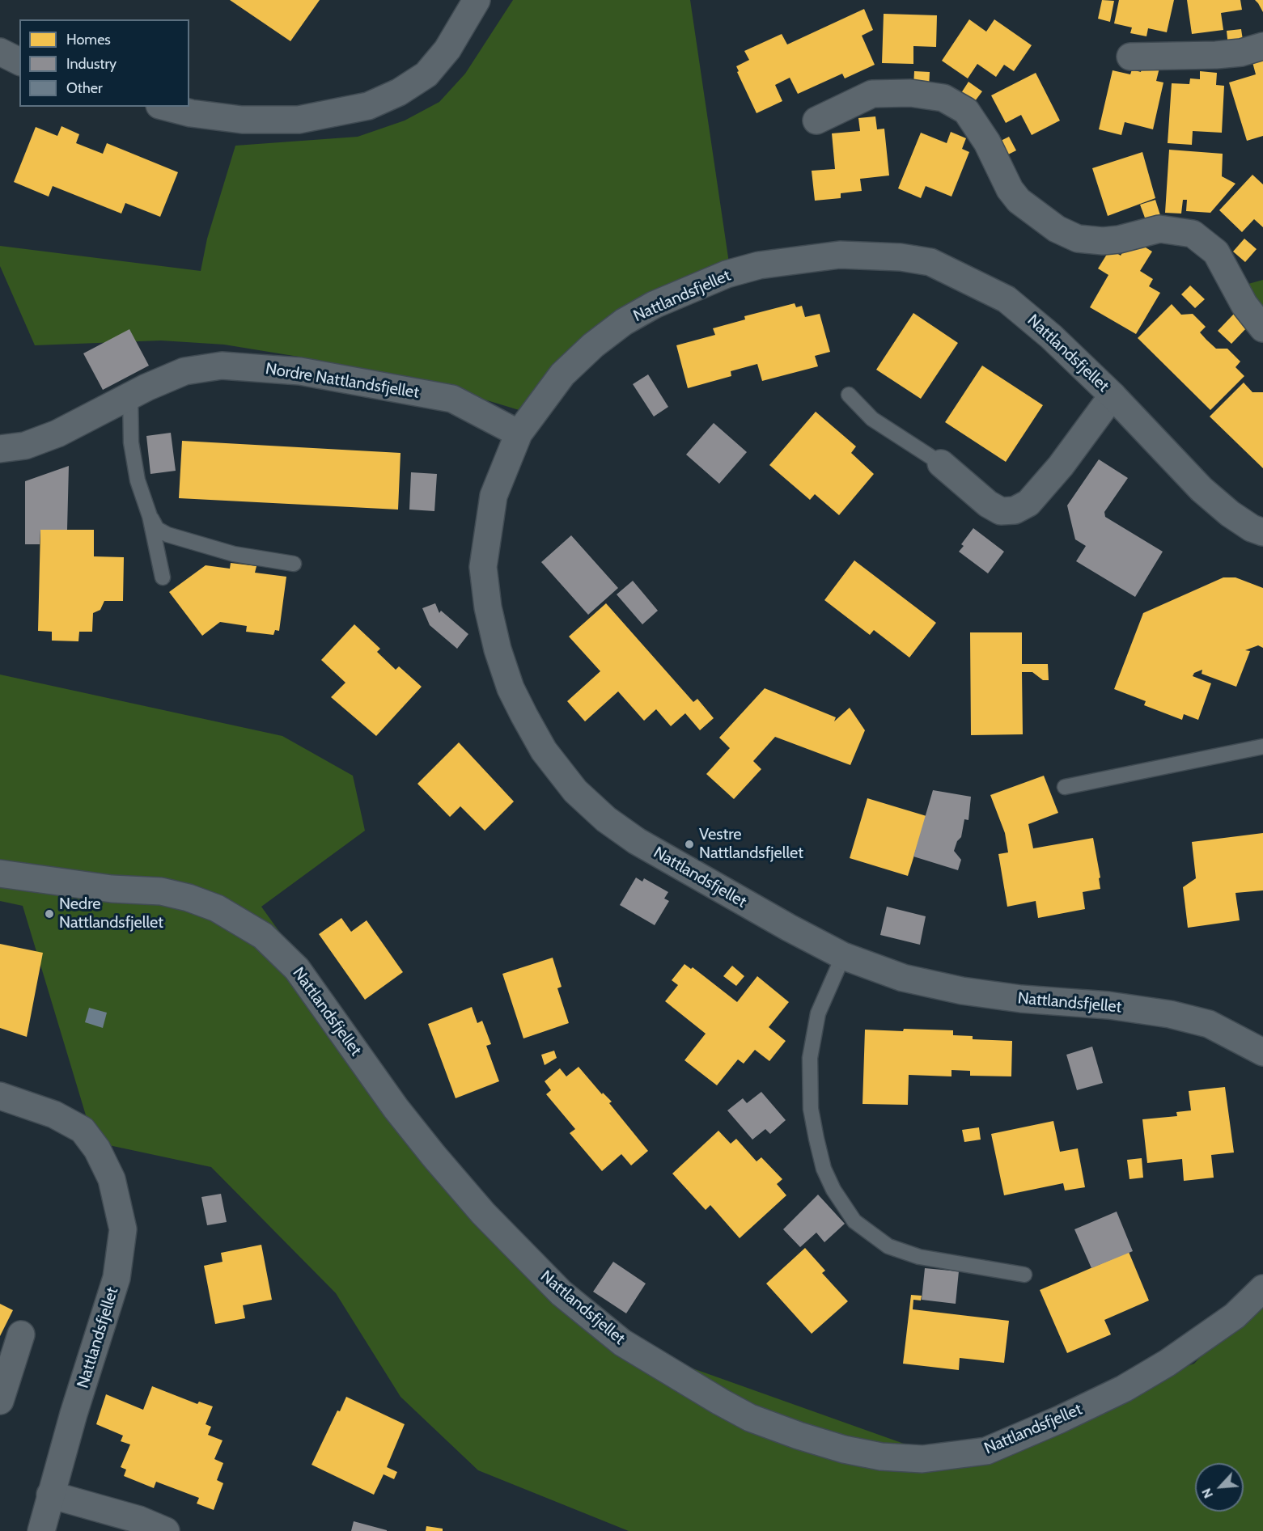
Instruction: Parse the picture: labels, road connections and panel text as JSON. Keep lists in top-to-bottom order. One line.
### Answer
{"streets":{"street":["Nattlandsfjellet","Nordre Nattlandsfjellet"]},"crossings":[["Nattlandsfjellet","Nordre Nattlandsfjellet"]],"places":["Vestre Nattlandsfjellet","Nedre Nattlandsfjellet"],"legend":["Homes","Industry","Other"],"north":"bottom left"}
